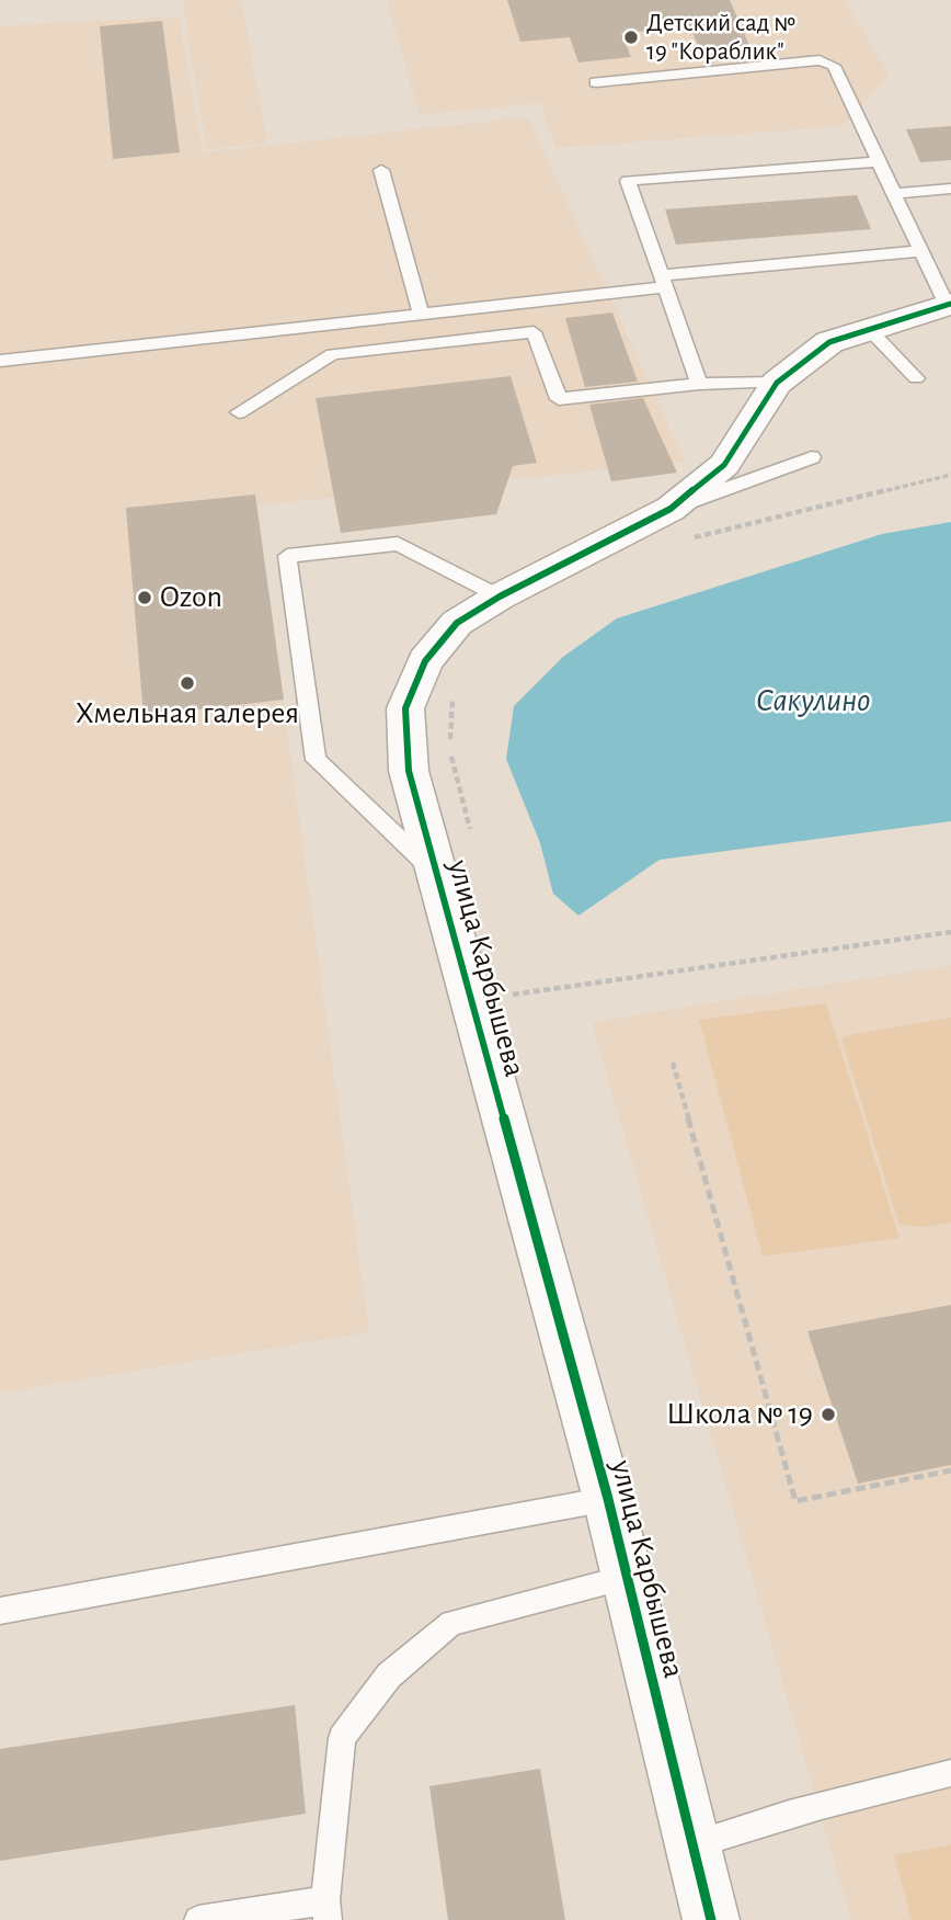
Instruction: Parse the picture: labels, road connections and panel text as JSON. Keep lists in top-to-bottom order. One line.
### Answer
{"streets":{"street":["улица Карбышева"]},"water":["Сакулино"],"places":["Детский сад № 19 \"Кораблик\"","Ozon","Хмельная галерея","Школа № 19"]}
